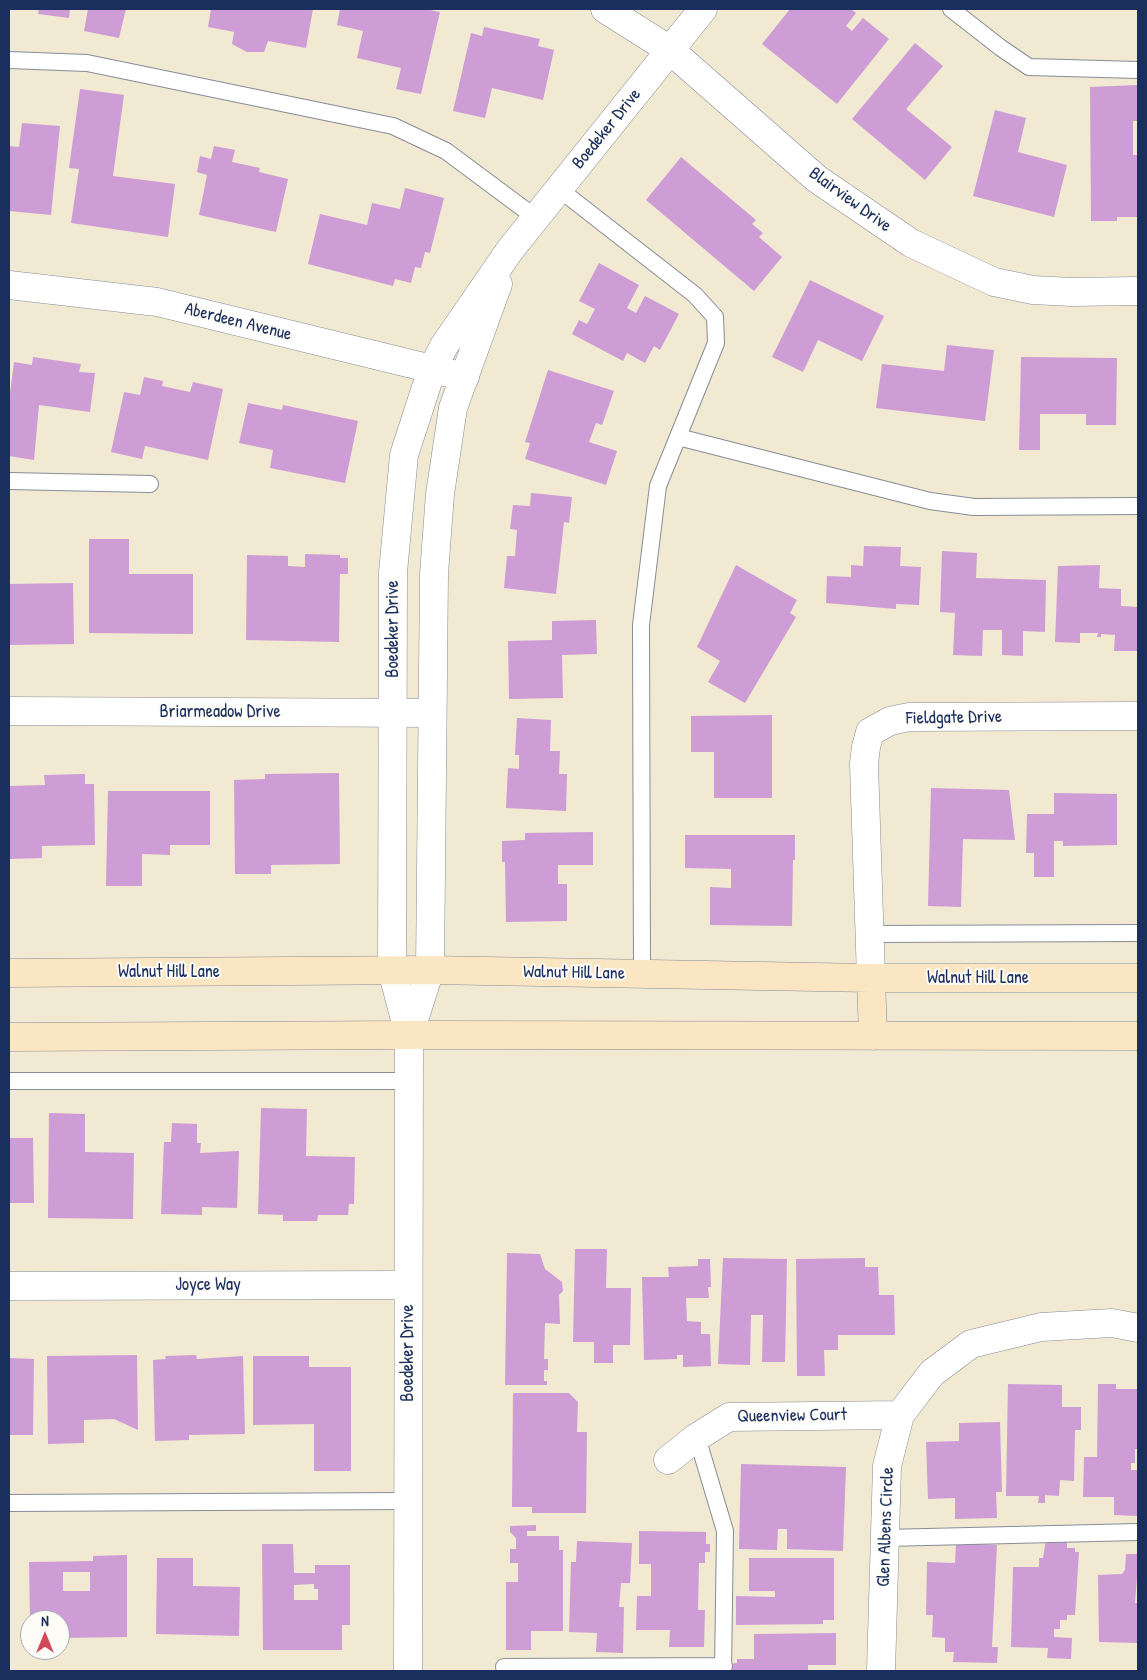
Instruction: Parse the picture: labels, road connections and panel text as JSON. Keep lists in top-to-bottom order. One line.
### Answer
{"streets":{"main road":["Walnut Hill Lane"],"street":["Boedeker Drive","Blairview Drive","Aberdeen Avenue","Briarmeadow Drive","Fieldgate Drive","Joyce Way","Queenview Court","Glen Albens Circle"]},"crossings":[["Boedeker Drive","Blairview Drive"],["Boedeker Drive","Aberdeen Avenue"],["Boedeker Drive","Briarmeadow Drive"],["Boedeker Drive","Walnut Hill Lane"],["Boedeker Drive","Joyce Way"],["Fieldgate Drive","Walnut Hill Lane"],["Queenview Court","Glen Albens Circle"]],"north":"top"}
